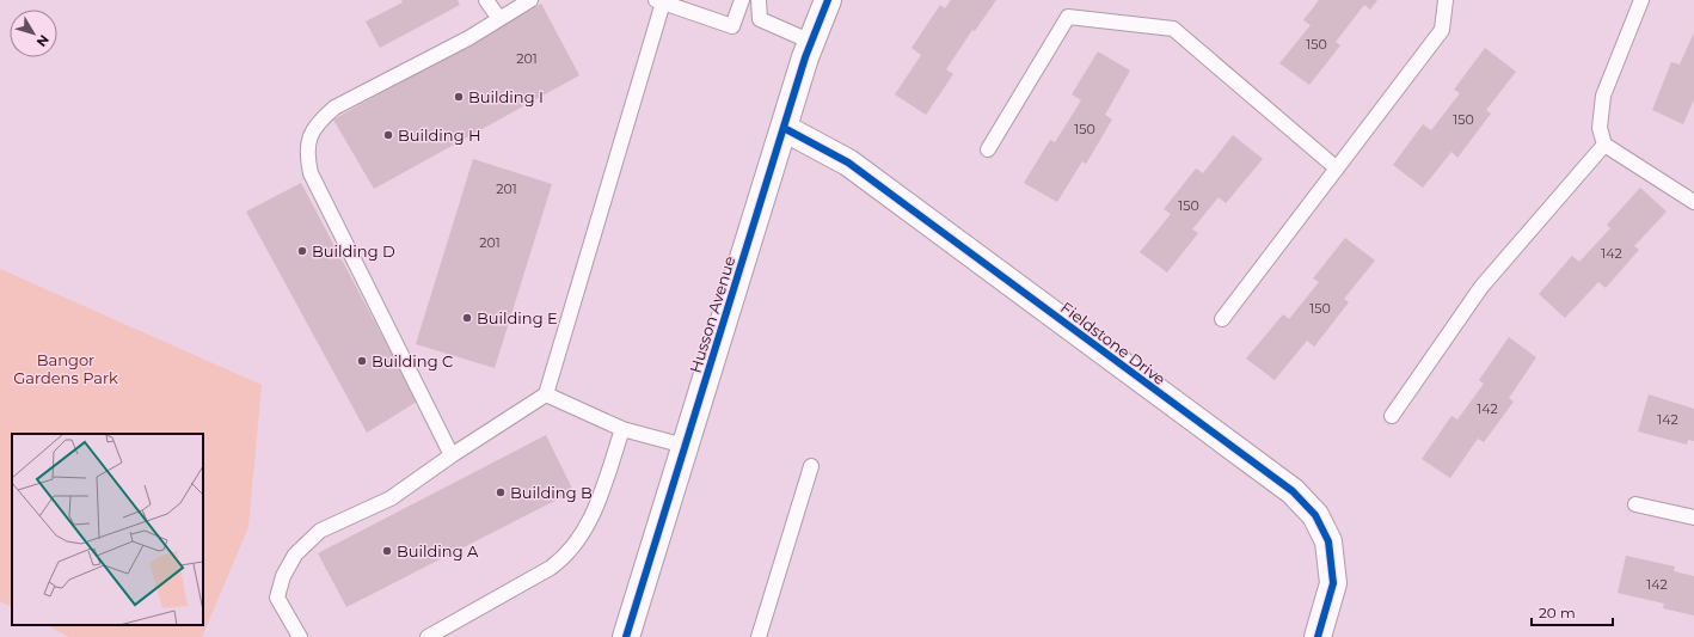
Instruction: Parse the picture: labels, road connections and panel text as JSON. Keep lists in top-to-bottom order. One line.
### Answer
{"streets":{"street":["Husson Avenue","Fieldstone Drive"]},"crossings":[["Husson Avenue","Fieldstone Drive"]],"parks":["Bangor Gardens Park"],"places":["Building I","Building H","Building D","Building E","Building C","Building B","Building A"],"house_numbers":["150","201","150","150","201","150","201","142","150","142","142","142"],"scale_bar":"20 m","north":"bottom right"}
